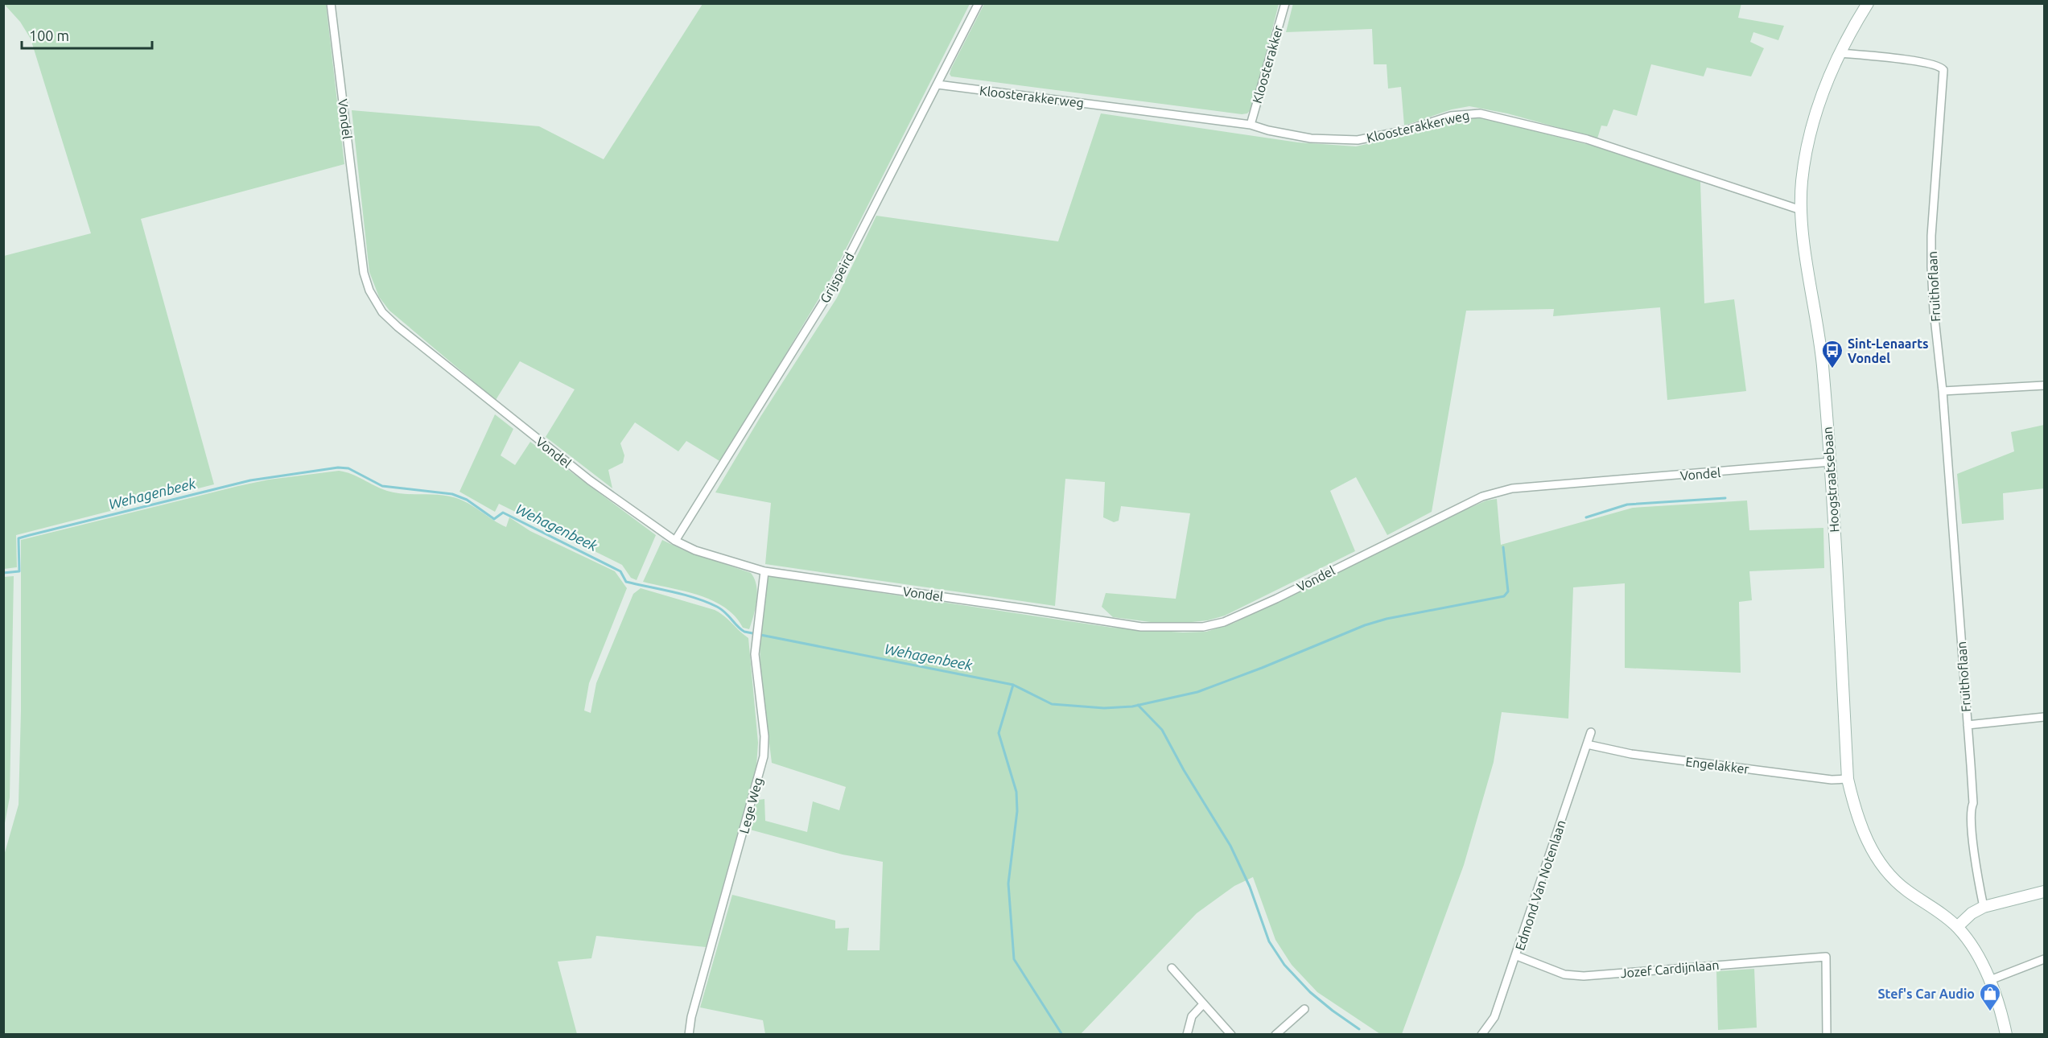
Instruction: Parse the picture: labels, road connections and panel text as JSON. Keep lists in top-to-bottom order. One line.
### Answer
{"streets":{"main road":["Hoogstraatsebaan"],"street":["Kloosterakker","Kloosterakkerweg","Vondel","Grijspeird","Fruithoflaan","Engelakker","Lege Weg","Edmond Van Notenlaan","Jozef Cardijnlaan"]},"crossings":[["Kloosterakker","Kloosterakkerweg"],["Kloosterakkerweg","Grijspeird"],["Kloosterakkerweg","Hoogstraatsebaan"],["Vondel","Grijspeird"],["Vondel","Hoogstraatsebaan"],["Vondel","Lege Weg"],["Fruithoflaan","Hoogstraatsebaan"],["Hoogstraatsebaan","Engelakker"],["Engelakker","Edmond Van Notenlaan"],["Edmond Van Notenlaan","Jozef Cardijnlaan"]],"water":["Wehagenbeek"],"places":{"bus stop":["Sint-Lenaarts Vondel"],"shop":["Stef's Car Audio"]},"scale_bar":"100 m"}
